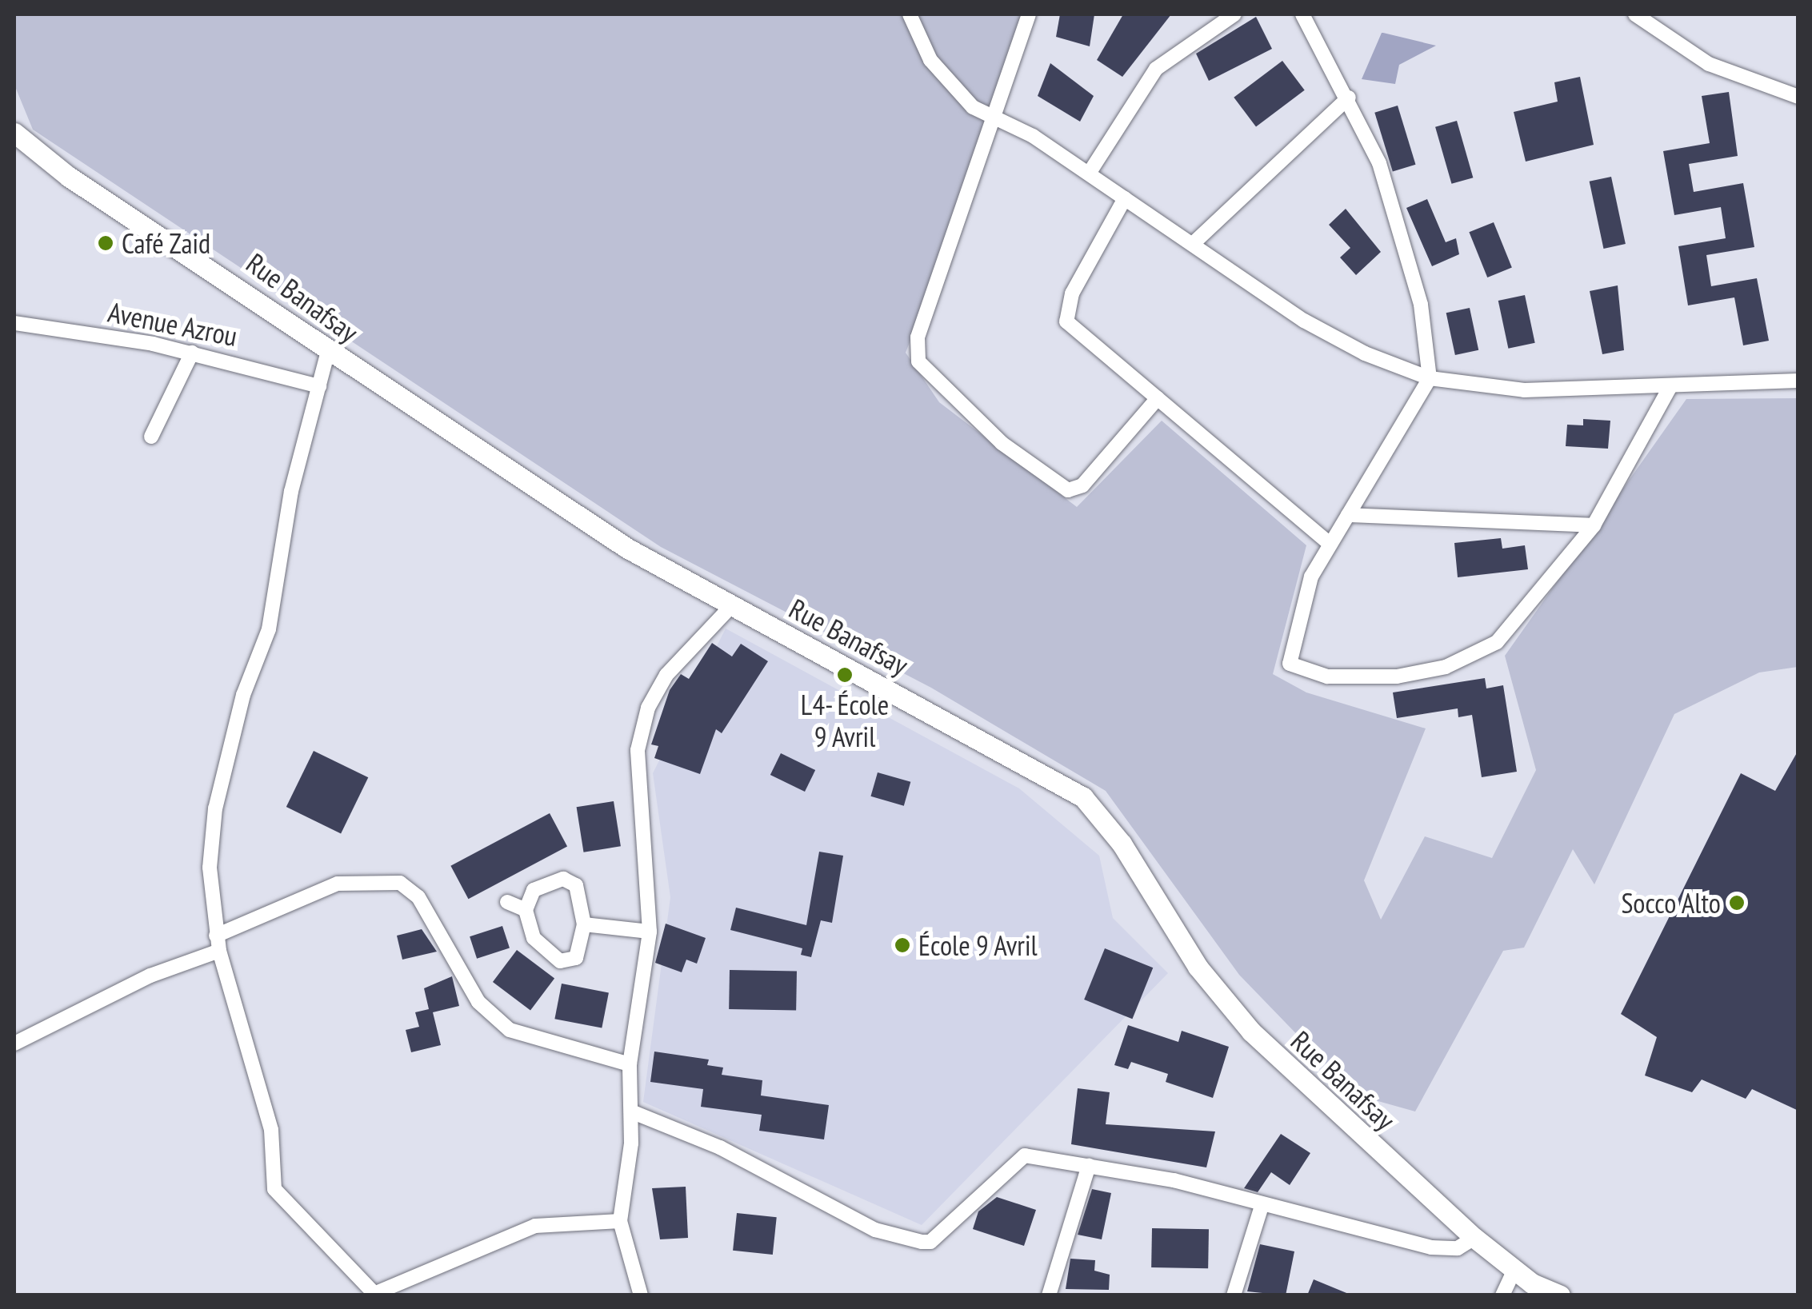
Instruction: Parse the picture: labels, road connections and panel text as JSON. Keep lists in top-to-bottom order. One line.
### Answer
{"streets":{"main road":["Rue Banafsay"],"street":["Avenue Azrou"]},"places":["Café Zaid","L4- École 9 Avril","Socco Alto","École 9 Avril"]}
